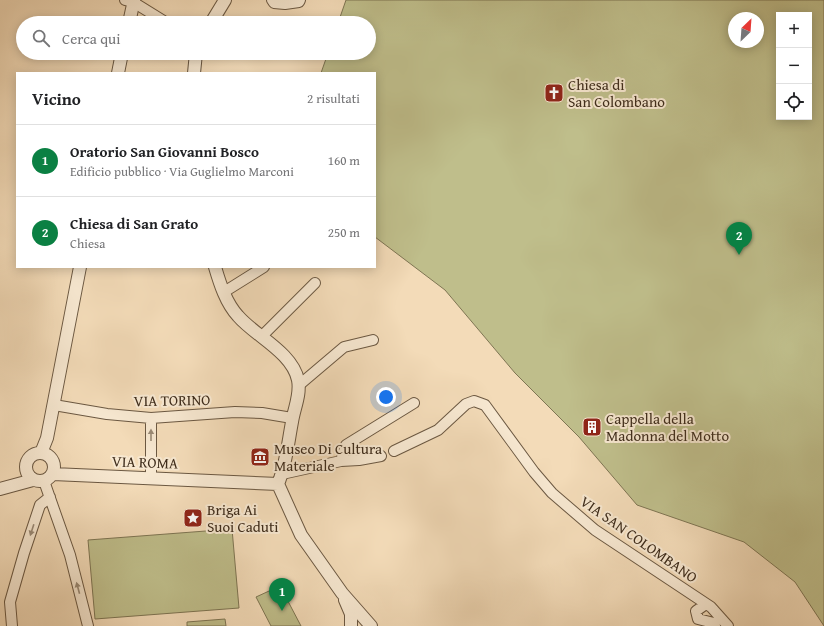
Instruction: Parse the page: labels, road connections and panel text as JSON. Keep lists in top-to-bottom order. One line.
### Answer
{"streets":{"street":["VIA TORINO","VIA ROMA","VIA SAN COLOMBANO"]},"places":{"church":["Chiesa di San Colombano"],"building":["Cappella della Madonna del Motto"],"museum":["Museo Di Cultura Materiale"],"place":["Briga Ai Suoi Caduti"]},"north":"top right","page":{"map_buttons":["+","−"],"search":"Cerca qui","heading":["Vicino","2 risultati"],"list":[{"mark":"1","name":"Oratorio San Giovanni Bosco","note":"Edificio pubblico · Via Guglielmo Marconi","value":"160 m"},{"mark":"2","name":"Chiesa di San Grato","note":"Chiesa","value":"250 m"}],"pins":["2","1"]}}
